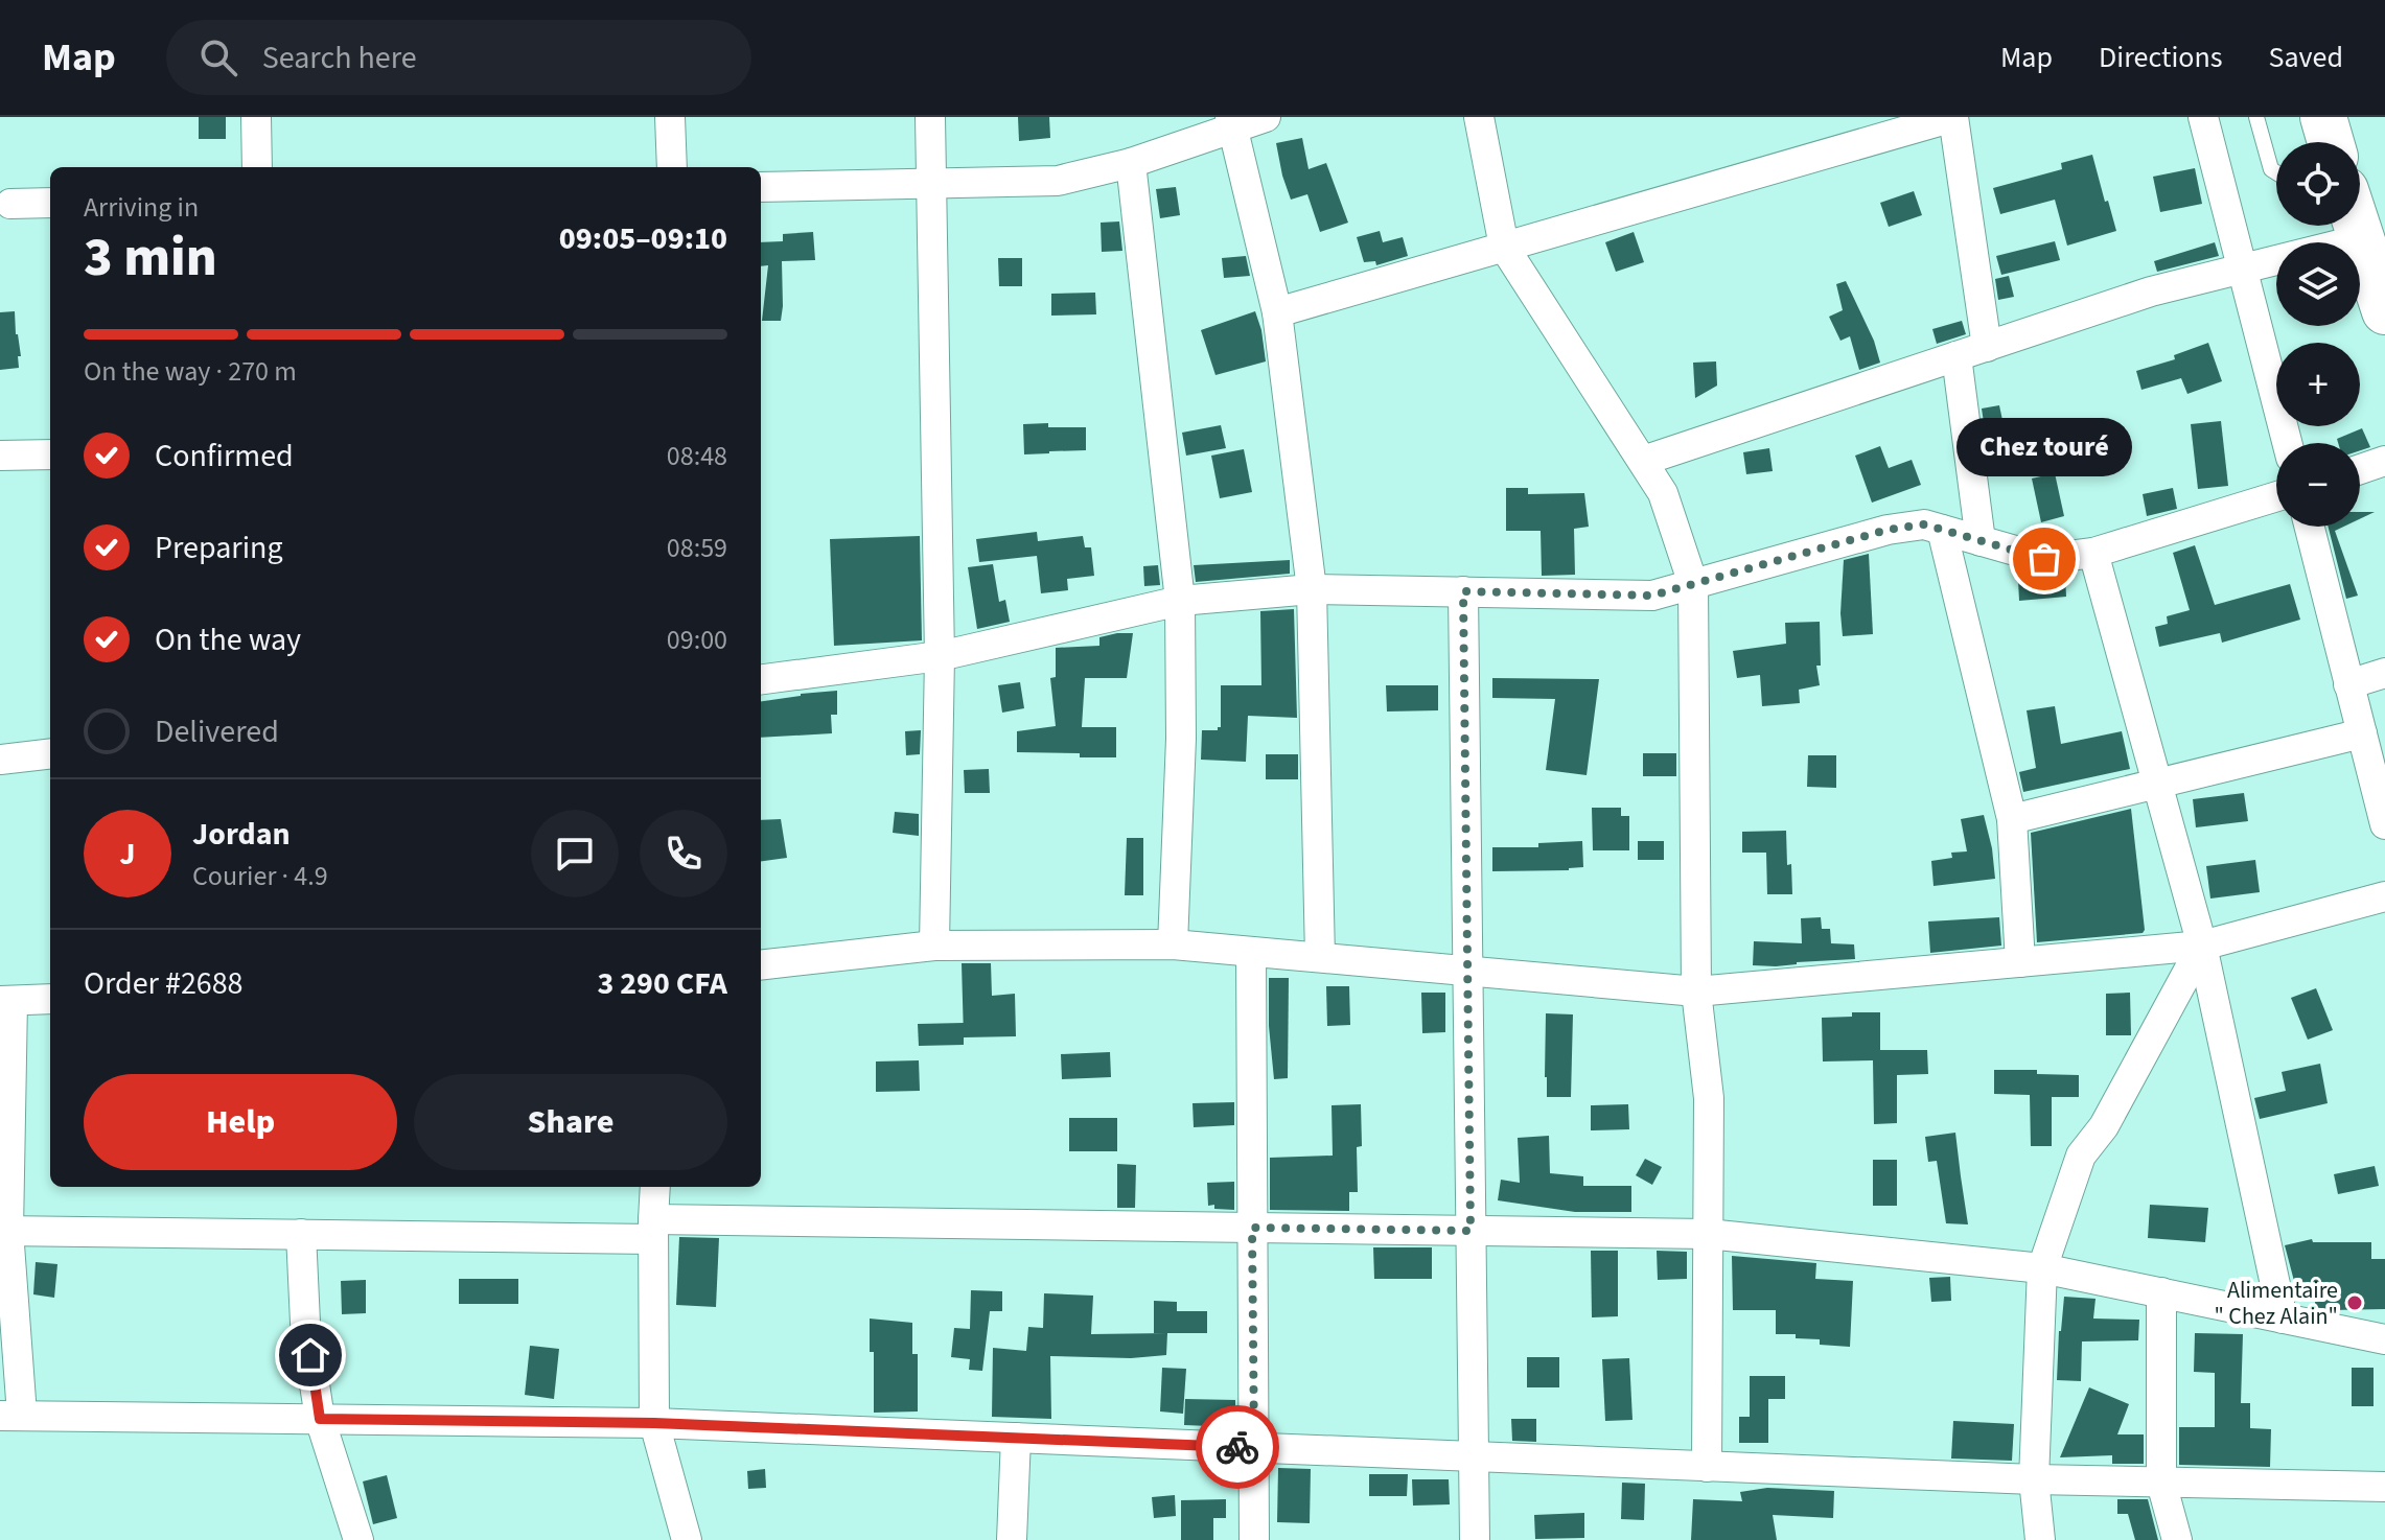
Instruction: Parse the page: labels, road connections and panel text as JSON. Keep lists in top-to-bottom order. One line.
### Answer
{"places":["Chez touré","Alimentaire \" Chez Alain\""],"page":{"header":"Map","search":"Search here","nav":["Map","Directions","Saved"],"map_buttons":["+","−"],"heading":["3 min","Arriving in","09:05–09:10"],"panel":["Jordan","Courier · 4.9","Order #2688","3 290 CFA"],"bar":"On the way · 270 m","list":[["Confirmed","08:48"],["Preparing","08:59"],["On the way","09:00"],"Delivered"],"bubble":"Chez touré","round":"J","buttons":["Help","Share"]}}
